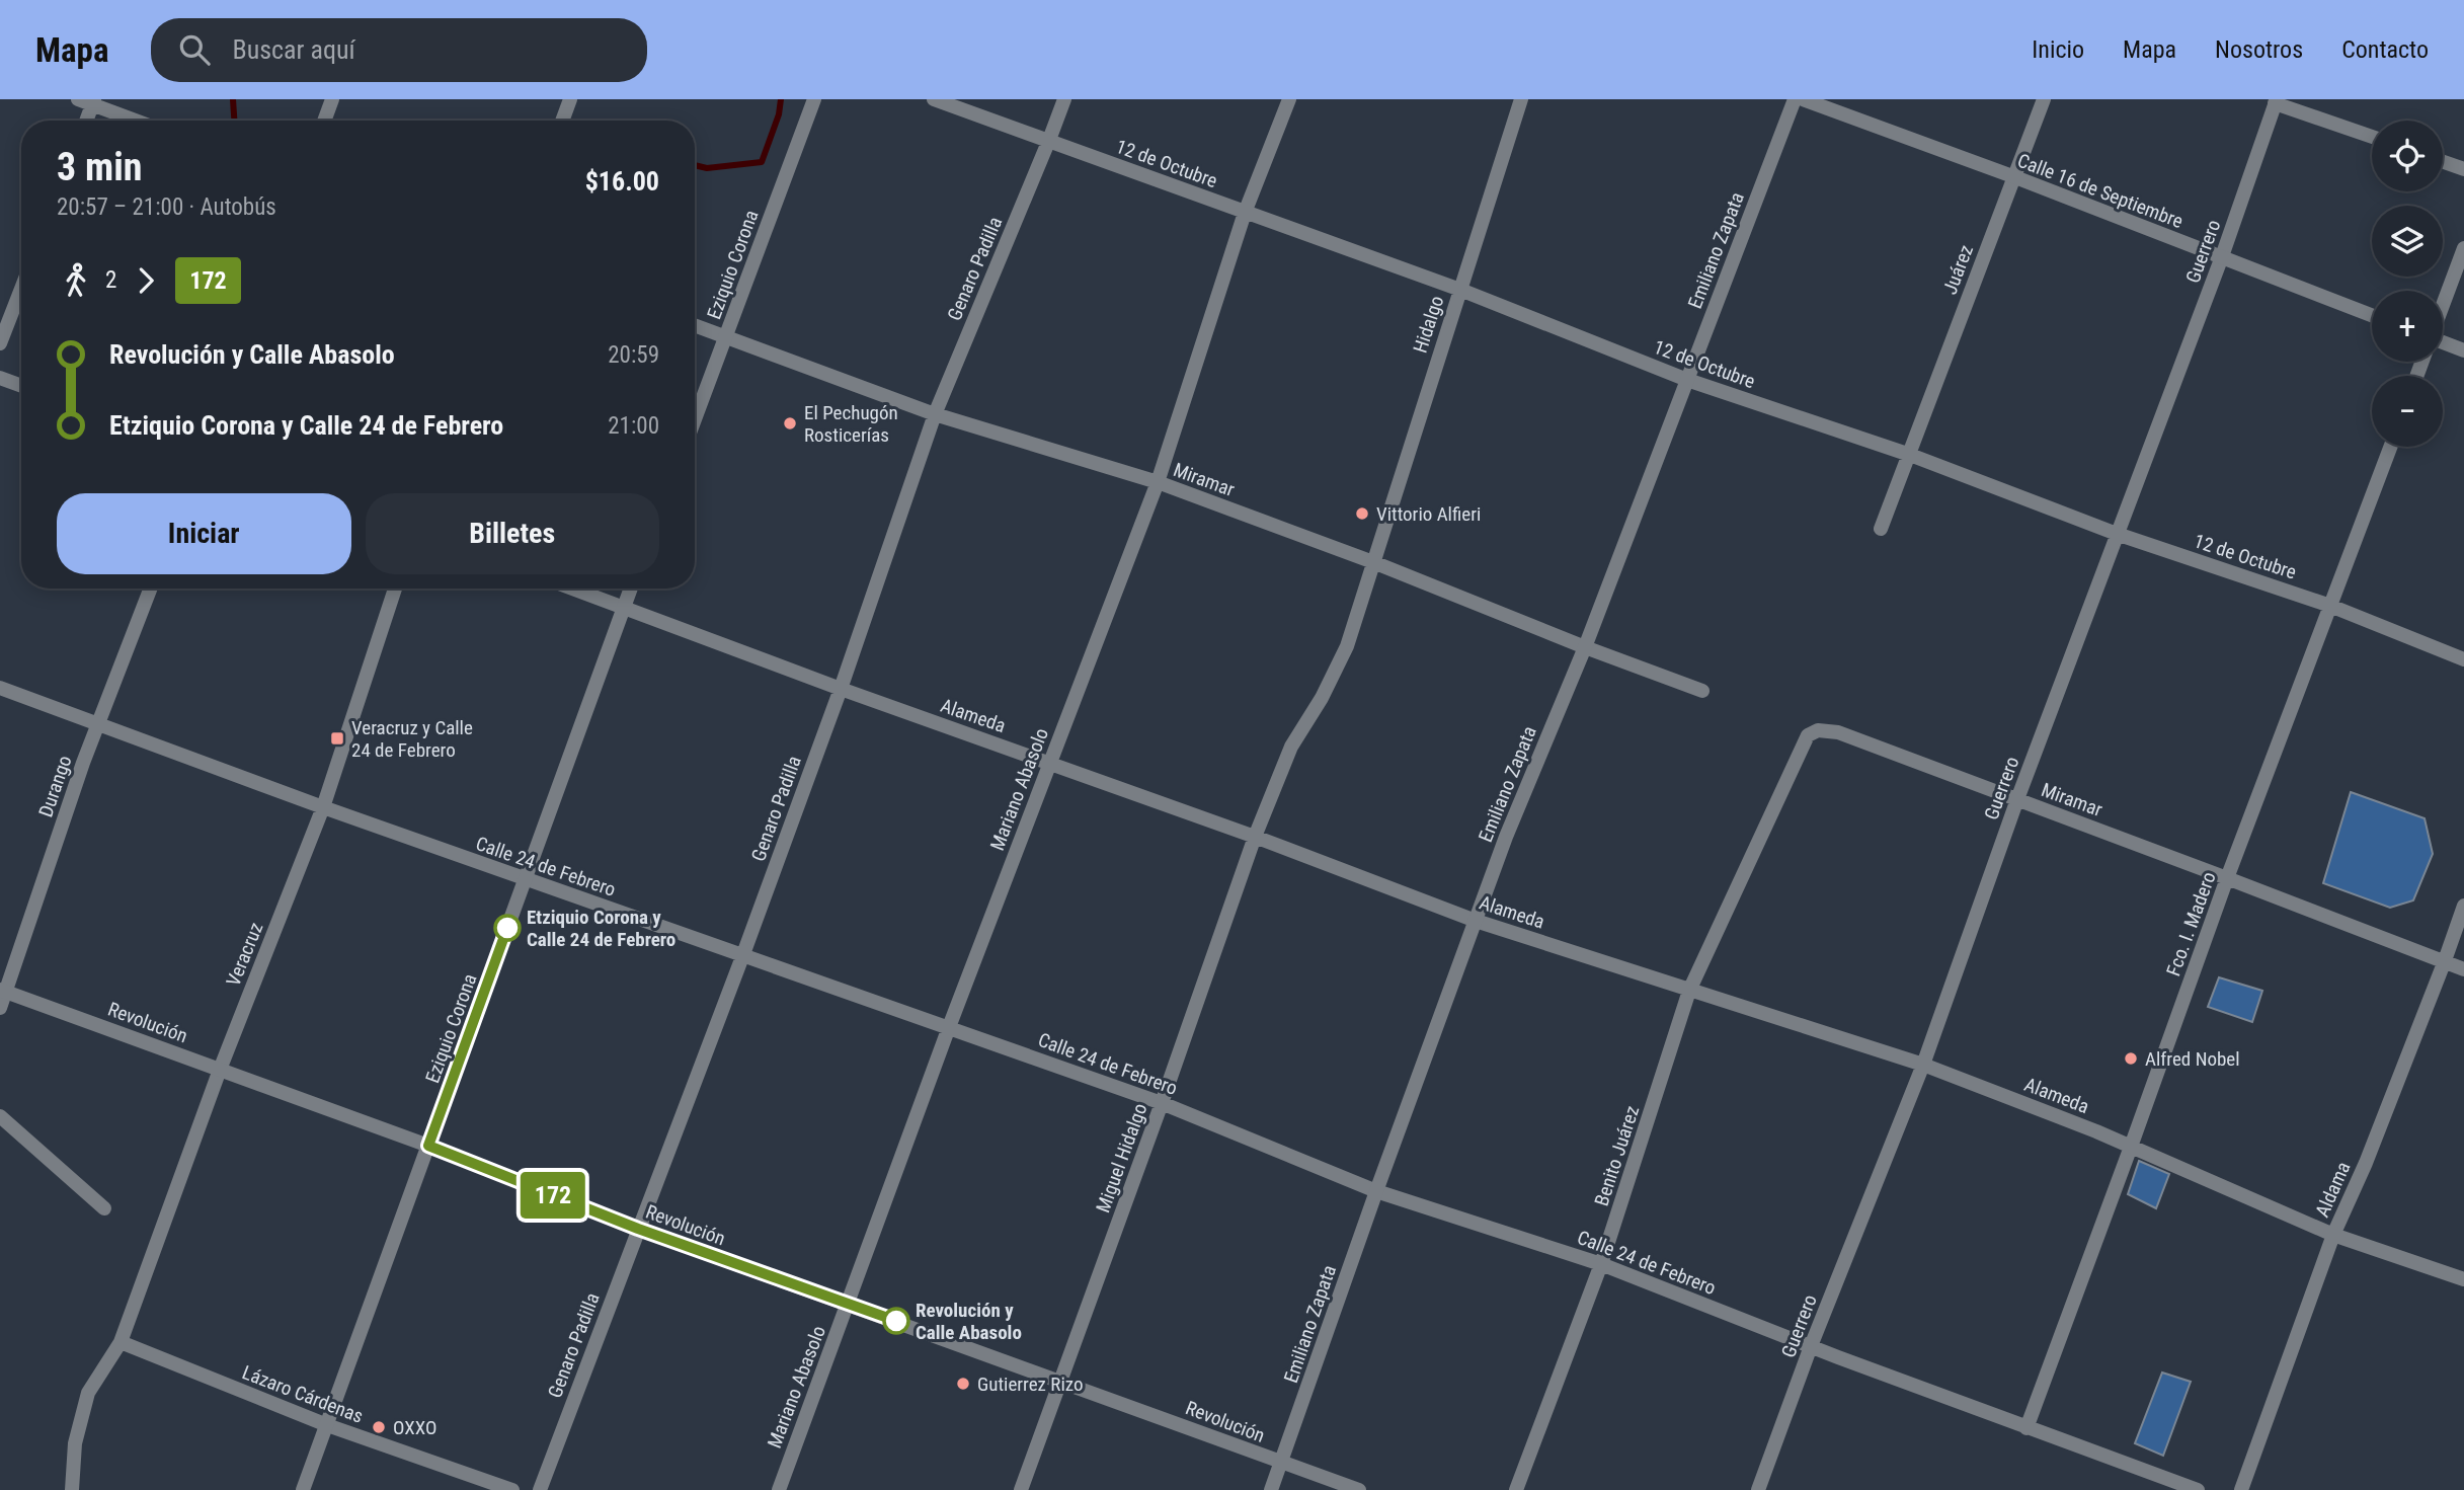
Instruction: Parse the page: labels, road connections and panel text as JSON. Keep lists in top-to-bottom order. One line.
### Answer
{"streets":{"street":["12 de Octubre","Calle 16 de Septiembre","Emiliano Zapata","Guerrero","Eziquio Corona","Genaro Padilla","Juárez","Hidalgo","Miramar","Alameda","Durango","Mariano Abasolo","Calle 24 de Febrero","Fco. I. Madero","Veracruz","Revolución","Benito Juárez","Miguel Hidalgo","Aldama","Lázaro Cárdenas"]},"crossings":[["12 de Octubre","Emiliano Zapata"],["12 de Octubre","Guerrero"],["12 de Octubre","Genaro Padilla"],["12 de Octubre","Juárez"],["12 de Octubre","Hidalgo"],["12 de Octubre","Mariano Abasolo"],["12 de Octubre","Fco. I. Madero"],["Calle 16 de Septiembre","Guerrero"],["Calle 16 de Septiembre","Juárez"],["Emiliano Zapata","Miramar"],["Emiliano Zapata","Alameda"],["Emiliano Zapata","Calle 24 de Febrero"],["Emiliano Zapata","Revolución"],["Guerrero","Miramar"],["Guerrero","Alameda"],["Guerrero","Calle 24 de Febrero"],["Eziquio Corona","Miramar"],["Eziquio Corona","Alameda"],["Eziquio Corona","Calle 24 de Febrero"],["Eziquio Corona","Revolución"],["Eziquio Corona","Lázaro Cárdenas"],["Genaro Padilla","Miramar"],["Genaro Padilla","Alameda"],["Genaro Padilla","Calle 24 de Febrero"],["Genaro Padilla","Revolución"],["Hidalgo","Miramar"],["Hidalgo","Alameda"],["Hidalgo","Miguel Hidalgo"],["Miramar","Alameda"],["Miramar","Mariano Abasolo"],["Miramar","Fco. I. Madero"],["Miramar","Benito Juárez"],["Miramar","Aldama"],["Alameda","Mariano Abasolo"],["Alameda","Fco. I. Madero"],["Alameda","Benito Juárez"],["Alameda","Miguel Hidalgo"],["Alameda","Aldama"],["Durango","Calle 24 de Febrero"],["Durango","Revolución"],["Mariano Abasolo","Calle 24 de Febrero"],["Mariano Abasolo","Revolución"],["Calle 24 de Febrero","Fco. I. Madero"],["Calle 24 de Febrero","Veracruz"],["Calle 24 de Febrero","Benito Juárez"],["Calle 24 de Febrero","Miguel Hidalgo"],["Veracruz","Revolución"],["Veracruz","Lázaro Cárdenas"],["Revolución","Miguel Hidalgo"]],"places":{"other":["El Pechugón Rosticerías","Vittorio Alfieri","Etziquio Corona y Calle 24 de Febrero","Alfred Nobel","Revolución y Calle Abasolo","Gutierrez Rizo","OXXO"],"transit":["Veracruz y Calle 24 de Febrero"]},"lines":["bus line 172"],"page":{"header":"Mapa","search":"Buscar aquí","nav":["Inicio","Mapa","Nosotros","Contacto"],"on_map":"172","map_buttons":["+","−"],"heading":["3 min","20:57 – 21:00 · Autobús","$16.00"],"legs":["2","172"],"list":[{"name":"Revolución y Calle Abasolo","value":"20:59"},{"name":"Etziquio Corona y Calle 24 de Febrero","value":"21:00"}],"buttons":["Iniciar","Billetes"]}}
